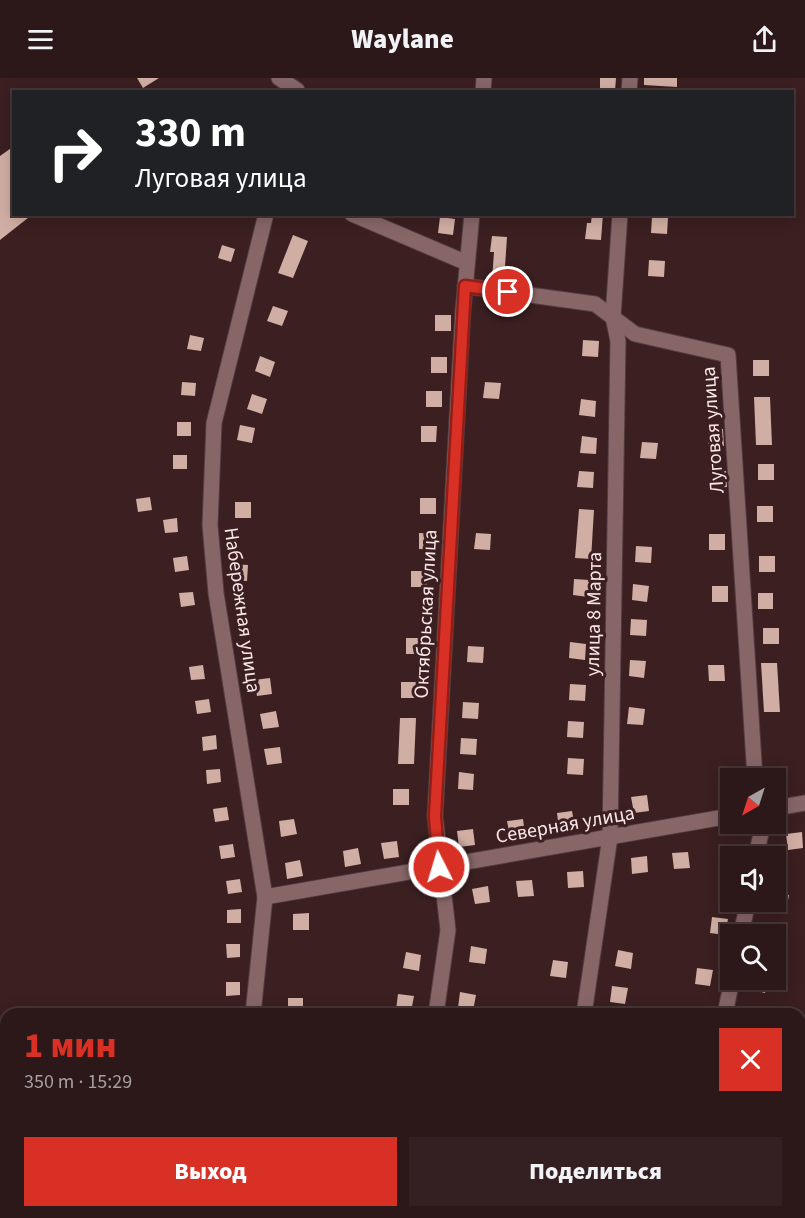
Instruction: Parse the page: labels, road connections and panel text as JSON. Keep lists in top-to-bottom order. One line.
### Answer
{"streets":{"street":["Луговая улица","Набережная улица","Октябрьская улица","улица 8 Марта","Северная улица"]},"crossings":[["Луговая улица","Октябрьская улица"],["Луговая улица","улица 8 Марта"],["Набережная улица","Северная улица"],["Октябрьская улица","Северная улица"],["улица 8 Марта","Северная улица"]],"north":"bottom left","page":{"header":"Waylane","turn":["330 m","Луговая улица"],"heading":["1 мин","350 m · 15:29"],"buttons":["Выход","Поделиться"]}}
